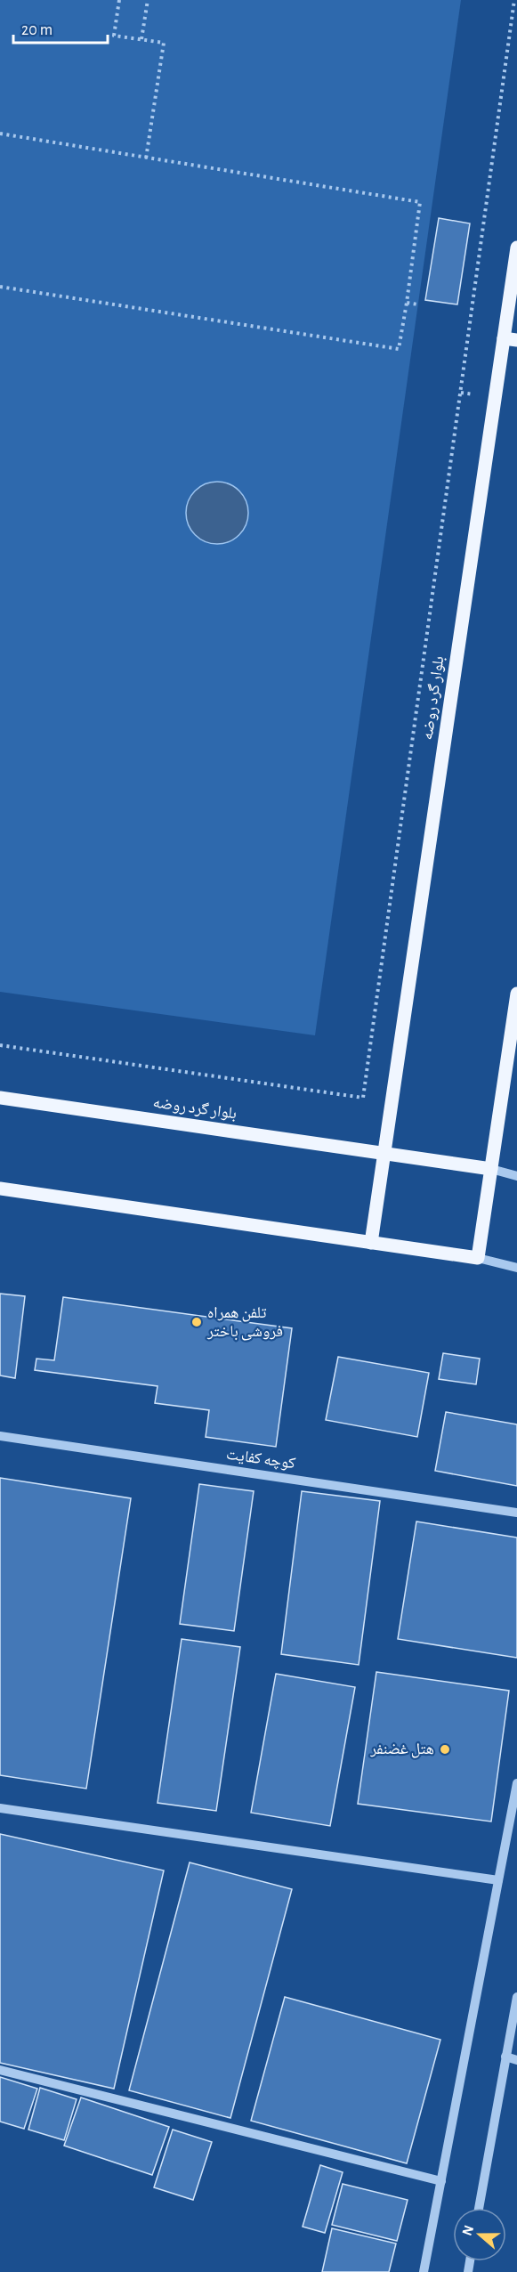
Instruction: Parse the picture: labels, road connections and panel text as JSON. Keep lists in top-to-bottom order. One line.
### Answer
{"streets":{"main road":["بلوار گرد روضه"],"street":["کوچه کفایت"]},"places":["تلفن همراه فروشی باختر","هتل غضنفر"],"scale_bar":"20 m","north":"left"}
